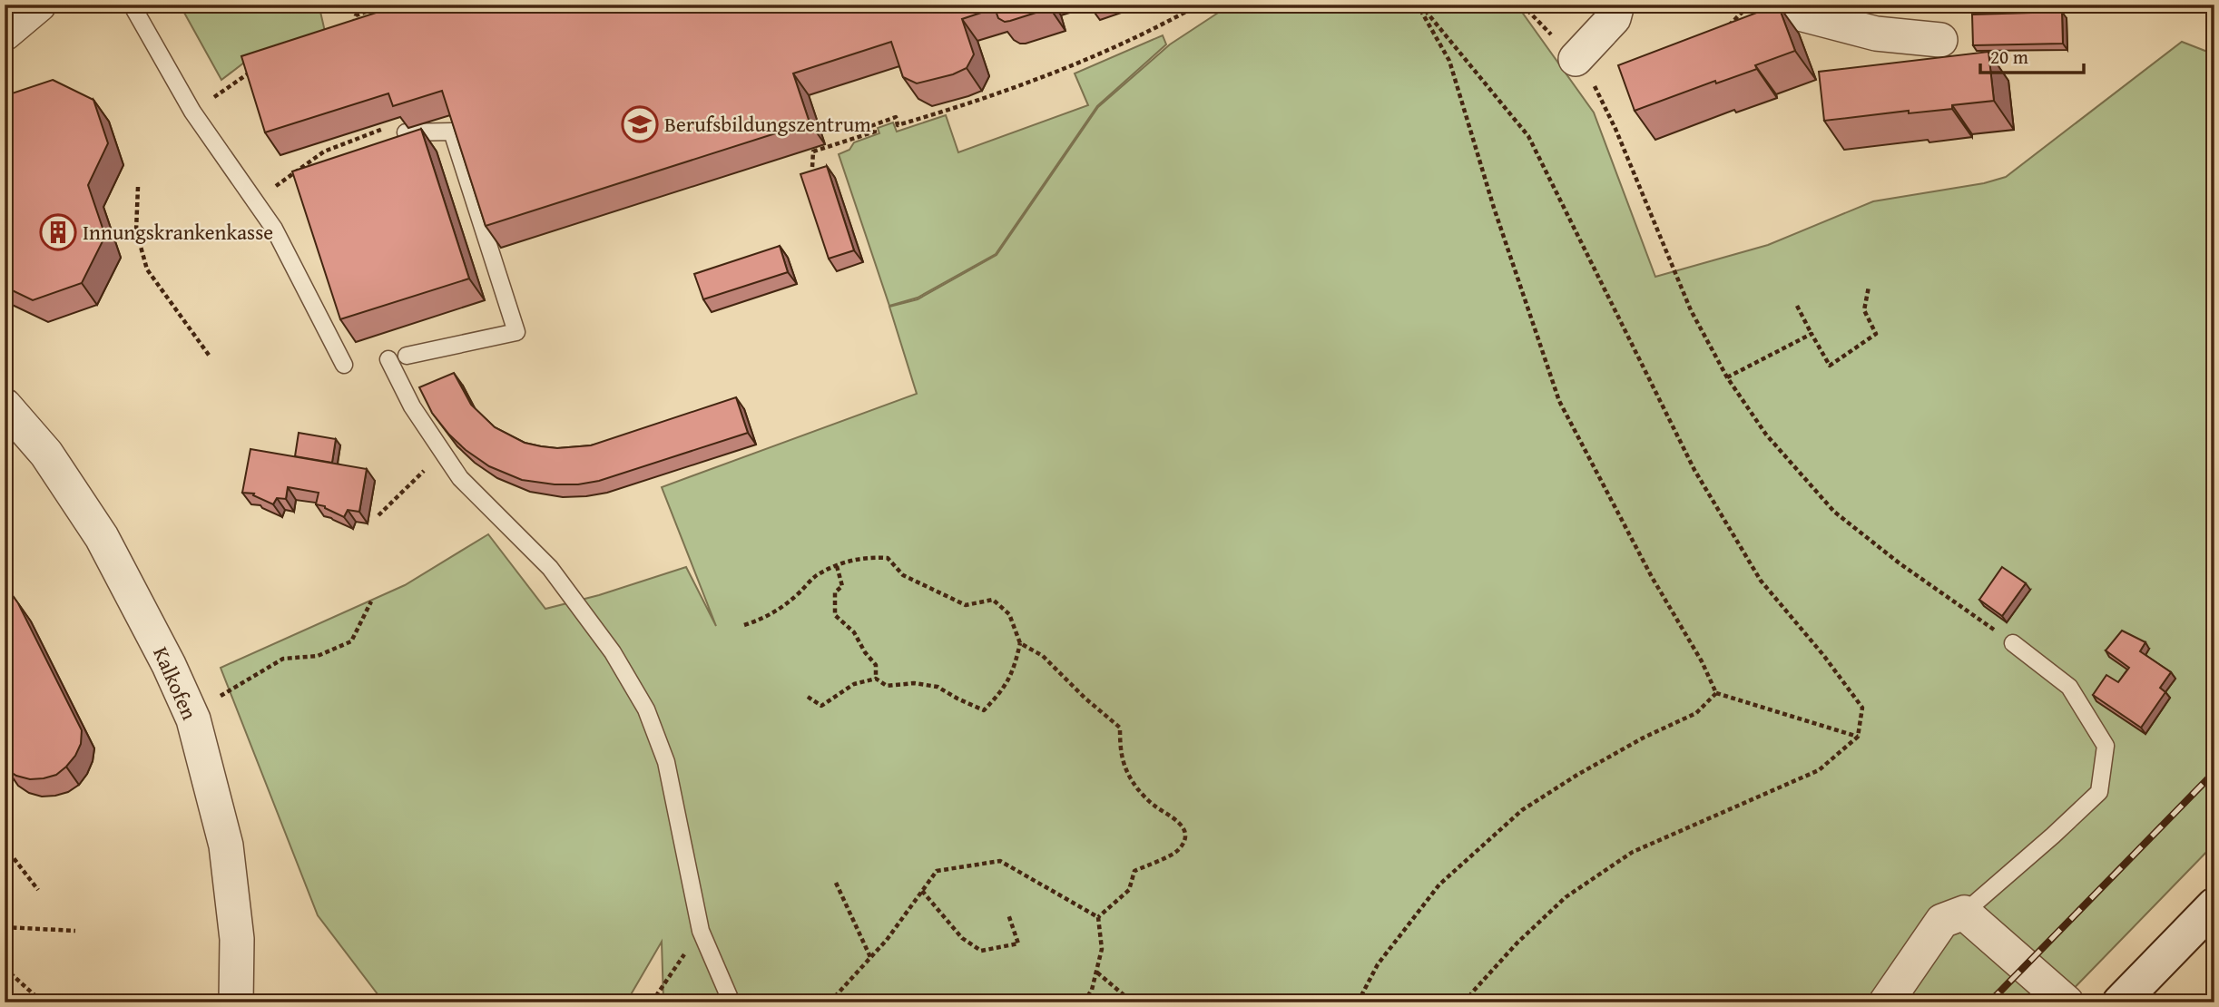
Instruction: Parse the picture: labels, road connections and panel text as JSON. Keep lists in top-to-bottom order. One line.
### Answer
{"streets":{"street":["Kalkofen"]},"places":{"school or university":["Berufsbildungszentrum"],"building":["Innungskrankenkasse"]},"scale_bar":"20 m"}
